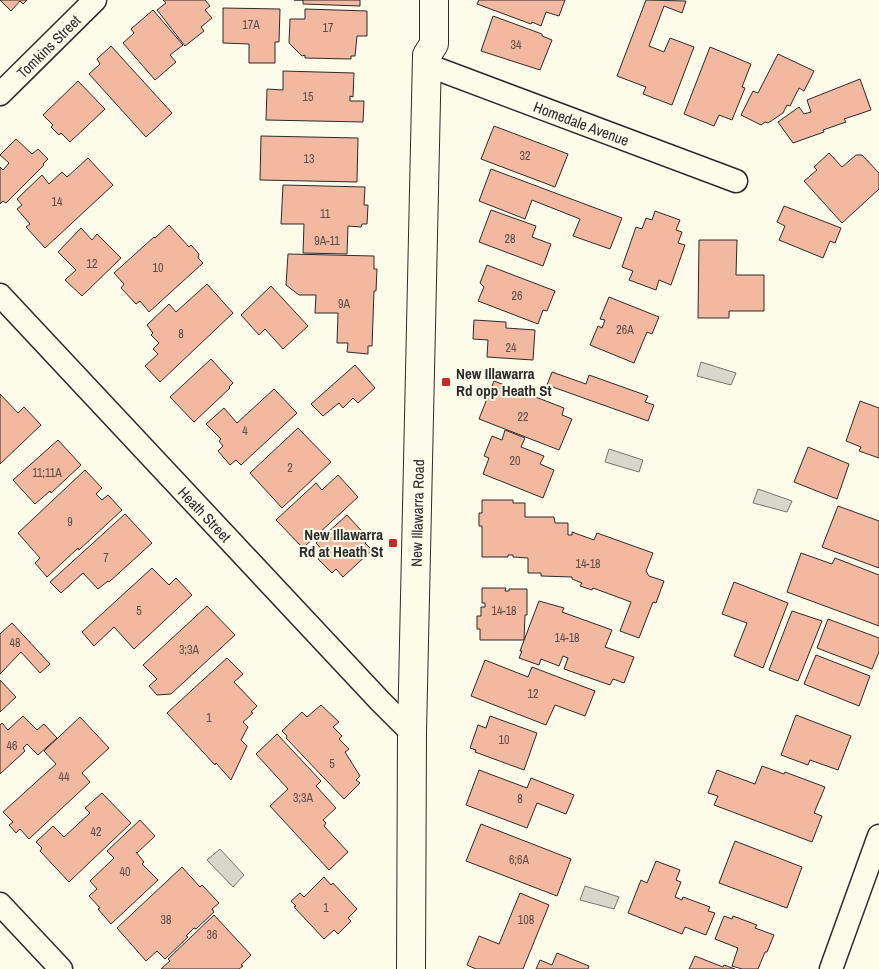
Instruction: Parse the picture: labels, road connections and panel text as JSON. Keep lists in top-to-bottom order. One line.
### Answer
{"streets":{"main road":["New Illawarra Road"],"street":["Tomkins Street","Homedale Avenue","Heath Street"]},"crossings":[["Homedale Avenue","New Illawarra Road"],["New Illawarra Road","Heath Street"]],"places":{"transit":["New Illawarra Rd opp Heath St","New Illawarra Rd at Heath St"]},"house_numbers":["17A","17","34","15","32","13","14","11","28","9A-11","12","10","26","9A","26A","8","24","22","4","20","2","11;11A","9","7","14-18","5","14-18","14-18","48","3;3A","12","1","10","46","5","44","3;3A","8","42","6;6A","40","1","38","108","36"]}
